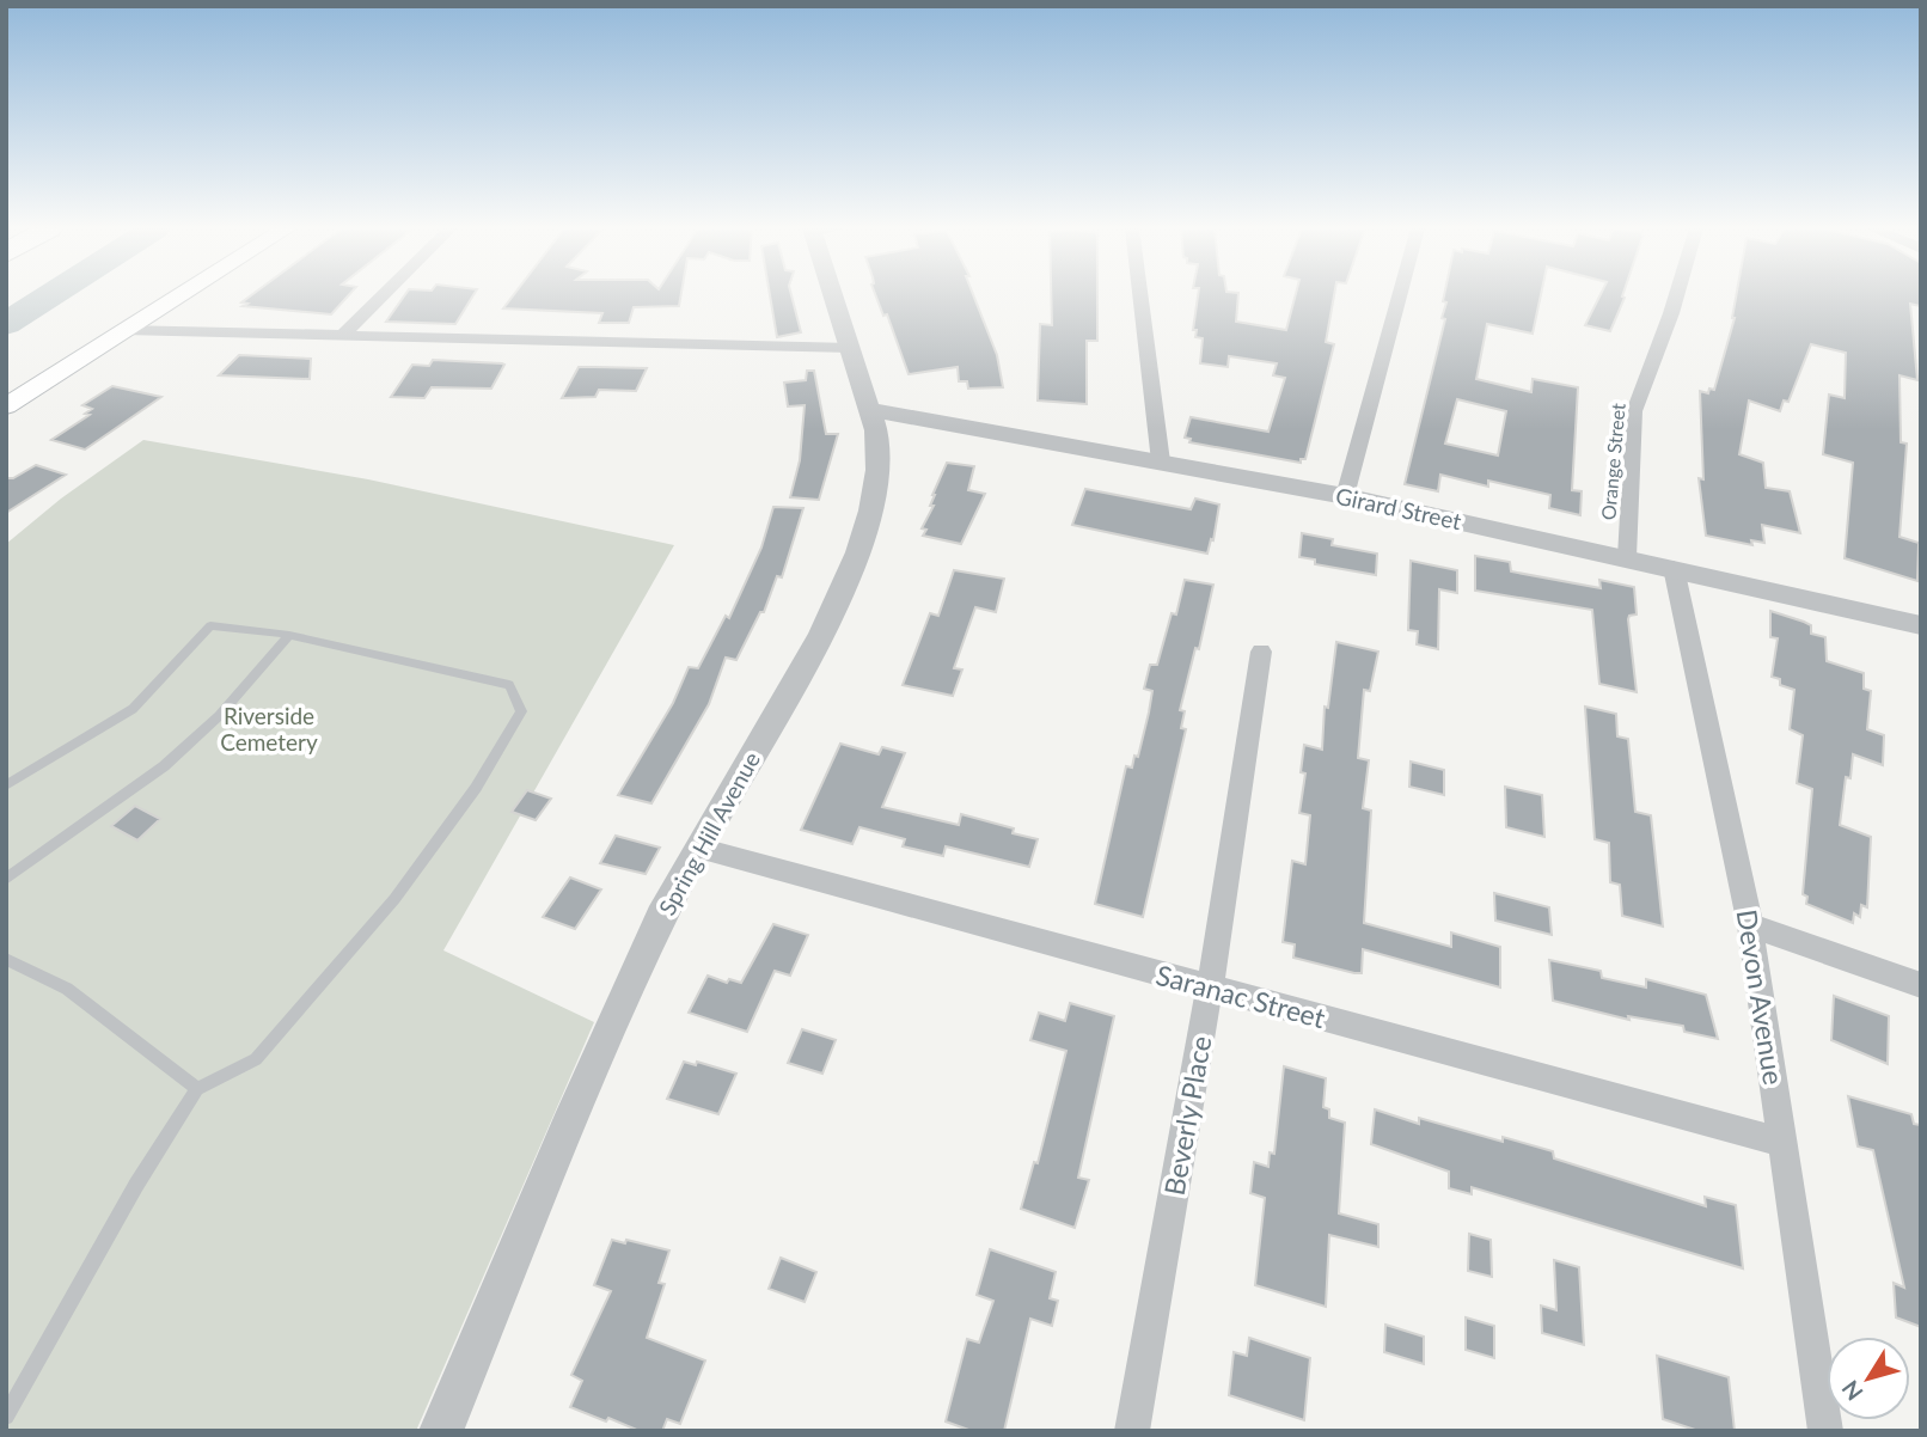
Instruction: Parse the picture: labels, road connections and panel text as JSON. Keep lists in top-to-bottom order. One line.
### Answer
{"streets":{"street":["Orange Street","Girard Street","Spring Hill Avenue","Saranac Street","Devon Avenue","Beverly Place"]},"crossings":[["Orange Street","Girard Street"],["Girard Street","Spring Hill Avenue"],["Girard Street","Devon Avenue"],["Spring Hill Avenue","Saranac Street"],["Saranac Street","Devon Avenue"],["Saranac Street","Beverly Place"]],"parks":["Riverside Cemetery"],"north":"bottom left"}
